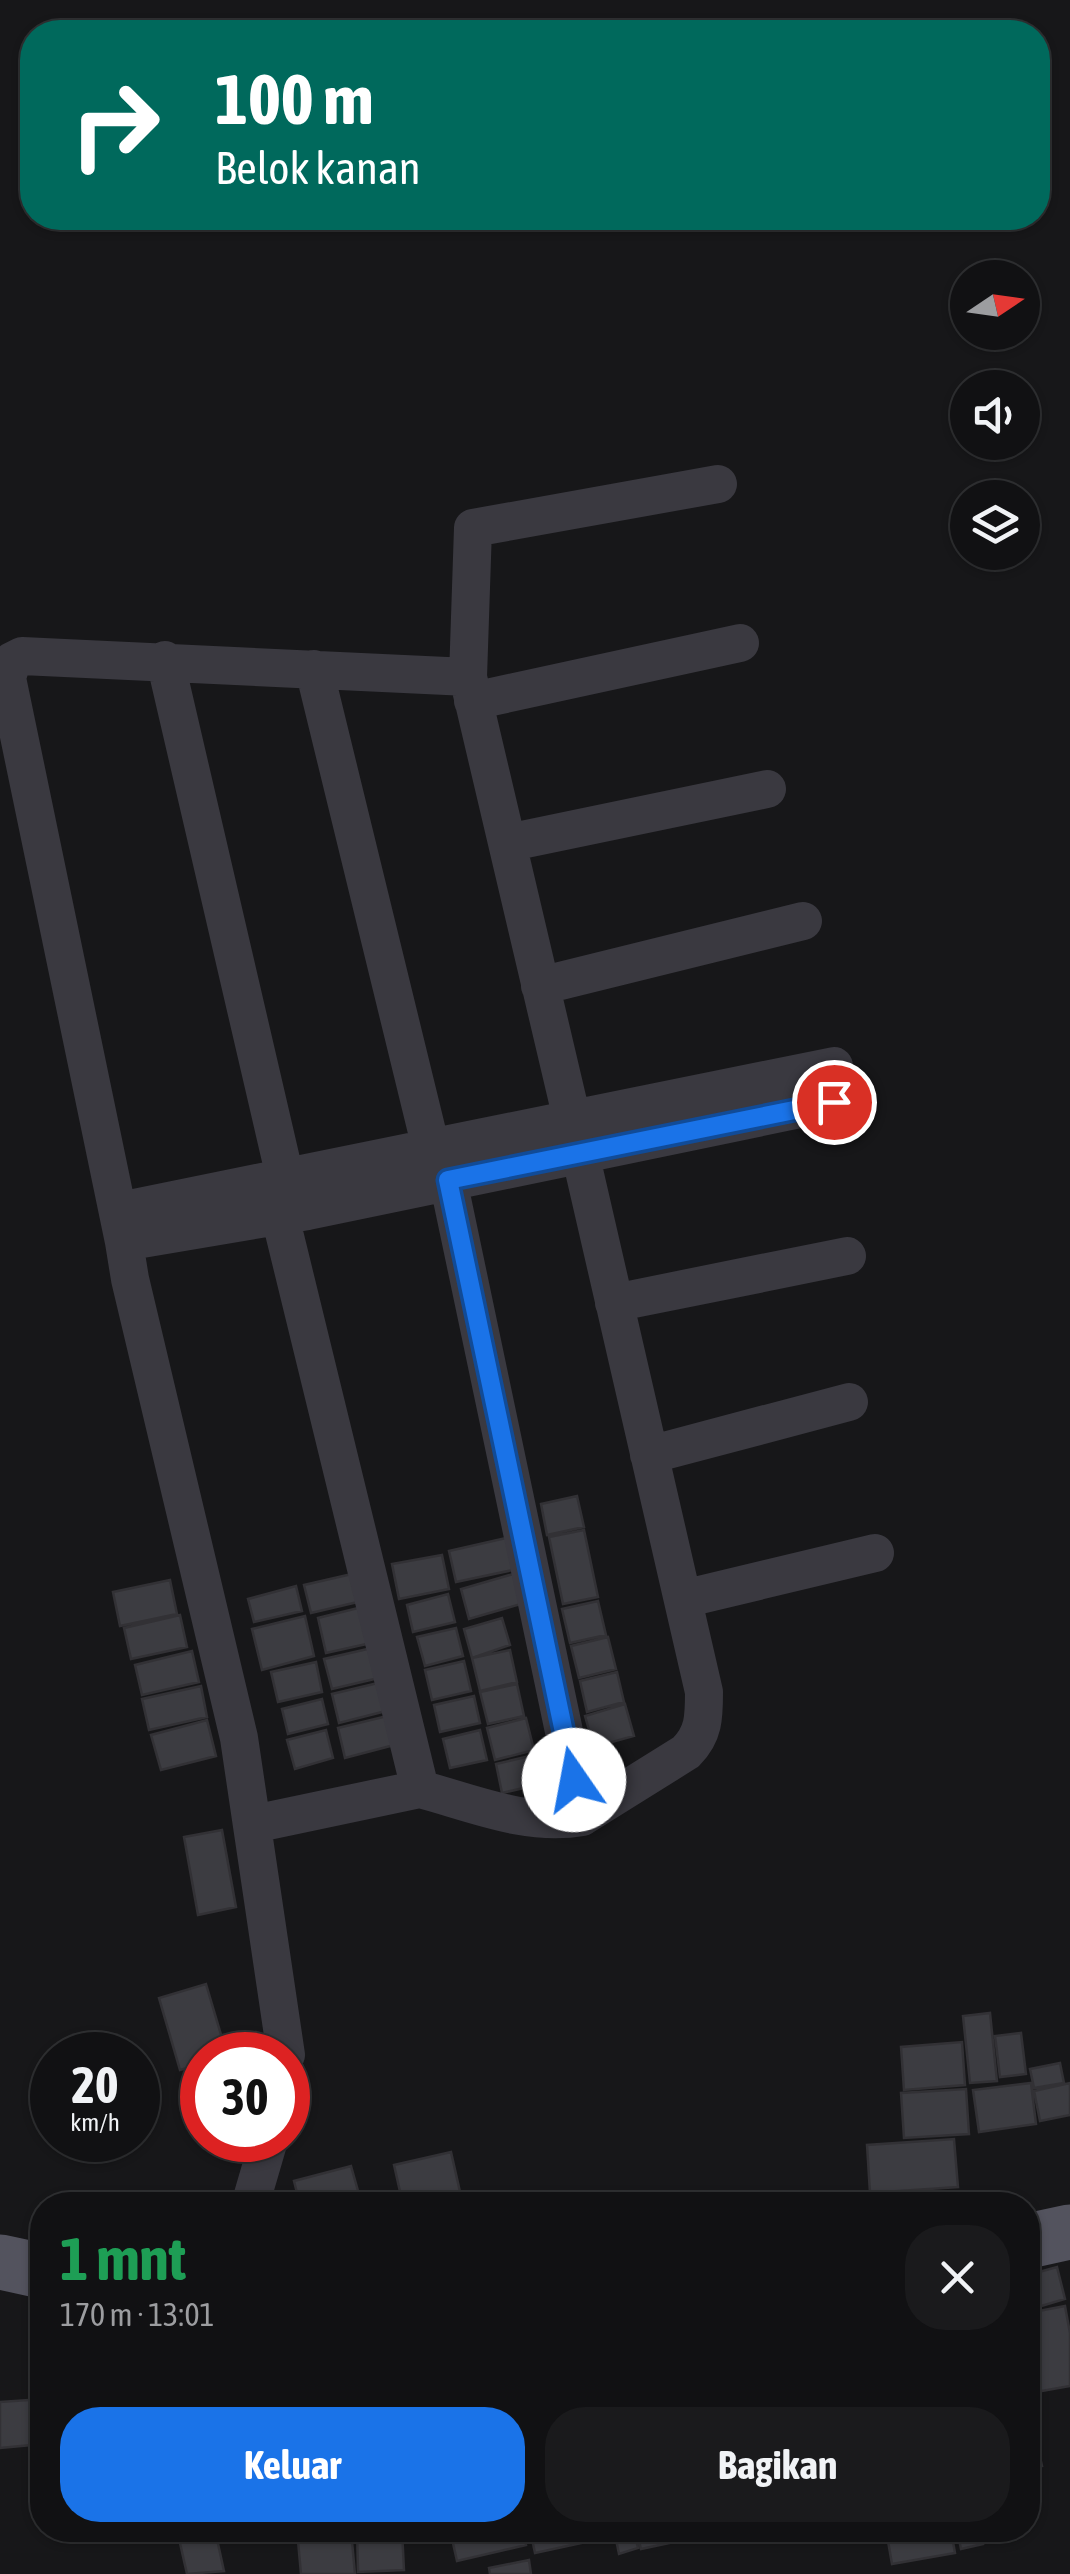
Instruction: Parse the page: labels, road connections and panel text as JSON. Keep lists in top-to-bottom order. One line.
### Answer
{"north":"right","page":{"turn":["100 m","Belok kanan"],"speed":"20 km/h","limit":"30","heading":["1 mnt","170 m · 13:01"],"buttons":["Keluar","Bagikan"]}}
